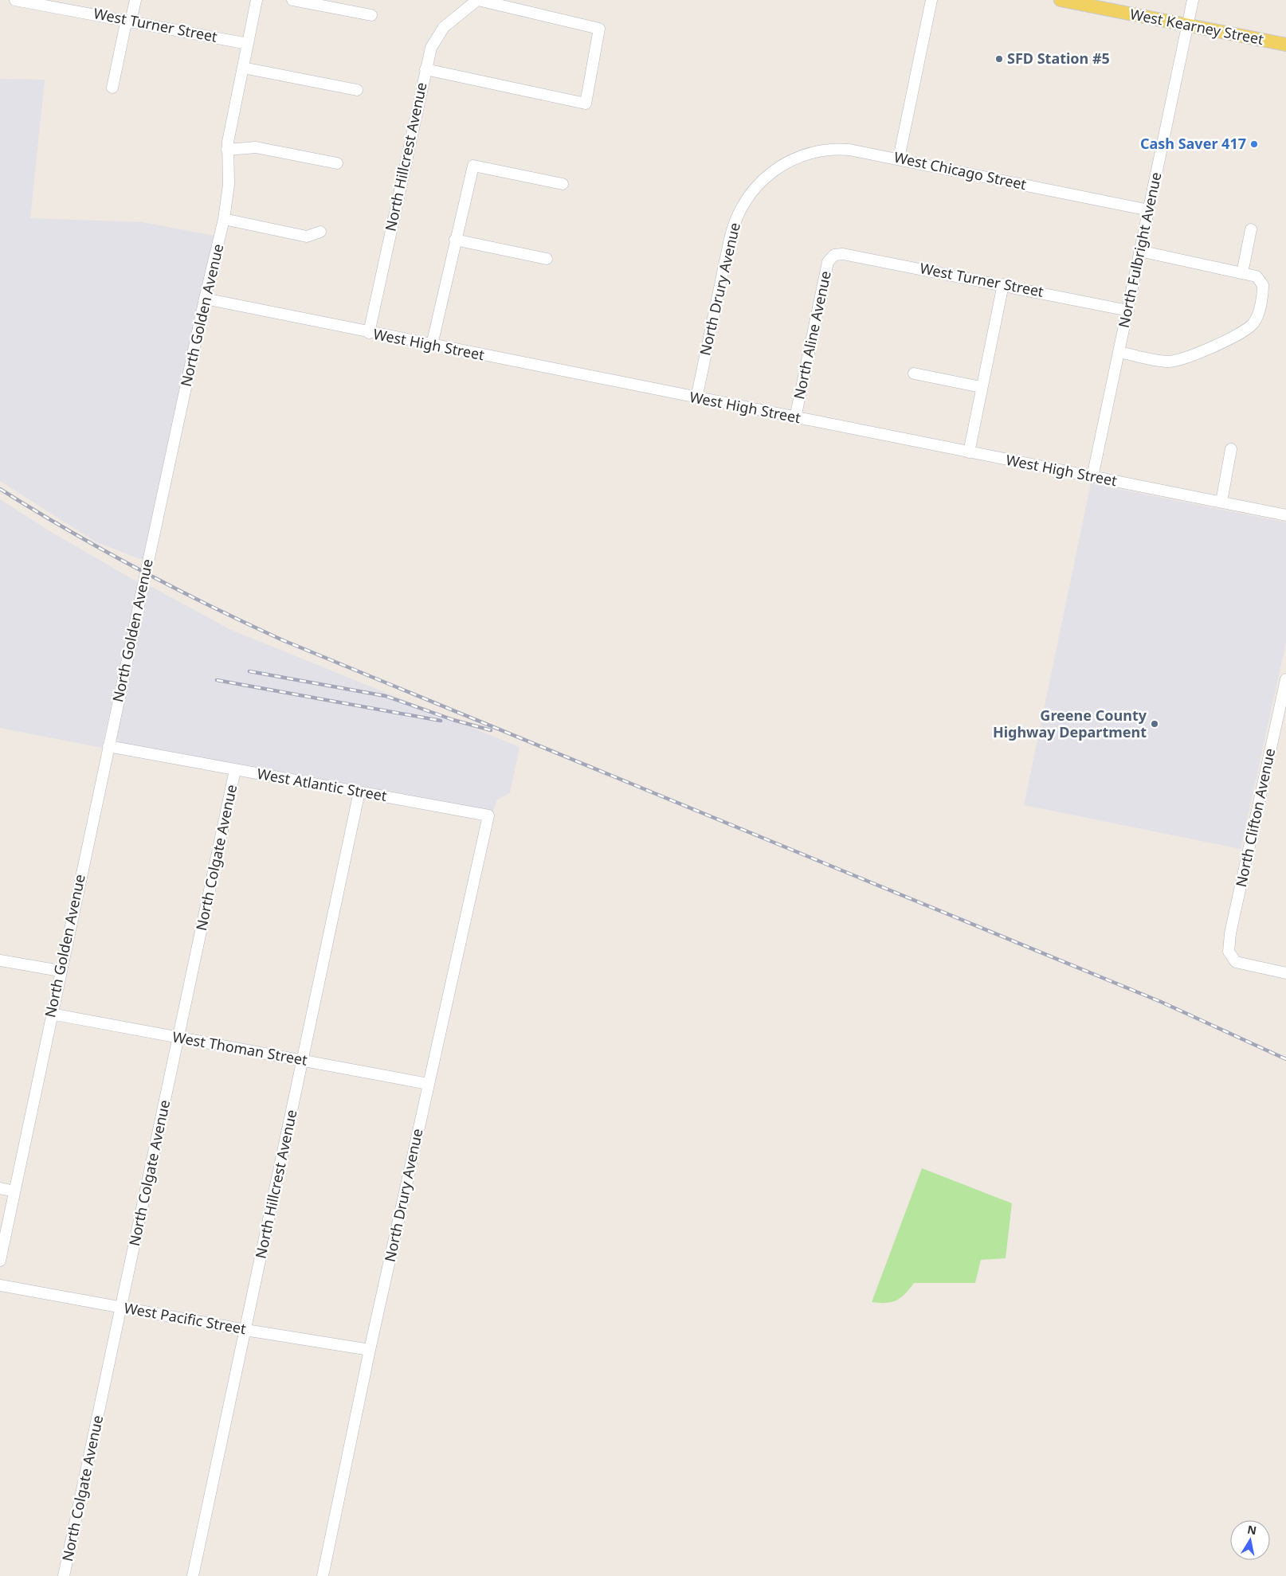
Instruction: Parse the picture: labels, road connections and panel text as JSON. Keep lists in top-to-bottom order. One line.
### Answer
{"streets":{"main road":["West Kearney Street"],"street":["West Turner Street","North Hillcrest Avenue","West Chicago Street","North Fulbright Avenue","North Drury Avenue","North Golden Avenue","North Aline Avenue","West High Street","West Atlantic Street","North Clifton Avenue","North Colgate Avenue","West Thoman Street","West Pacific Street"]},"crossings":[["West Turner Street","North Fulbright Avenue"],["West Turner Street","North Golden Avenue"],["West Turner Street","North Aline Avenue"],["West Kearney Street","North Fulbright Avenue"],["North Hillcrest Avenue","West High Street"],["North Hillcrest Avenue","West Atlantic Street"],["North Hillcrest Avenue","West Thoman Street"],["North Hillcrest Avenue","West Pacific Street"],["West Chicago Street","North Fulbright Avenue"],["West Chicago Street","North Drury Avenue"],["North Fulbright Avenue","West High Street"],["North Drury Avenue","West High Street"],["North Drury Avenue","West Atlantic Street"],["North Drury Avenue","West Thoman Street"],["North Drury Avenue","West Pacific Street"],["North Golden Avenue","West High Street"],["North Golden Avenue","West Atlantic Street"],["North Golden Avenue","West Thoman Street"],["North Aline Avenue","West High Street"],["West Atlantic Street","North Colgate Avenue"],["North Colgate Avenue","West Thoman Street"],["North Colgate Avenue","West Pacific Street"]],"places":["SFD Station #5","Cash Saver 417","Greene County Highway Department"],"north":"top"}
